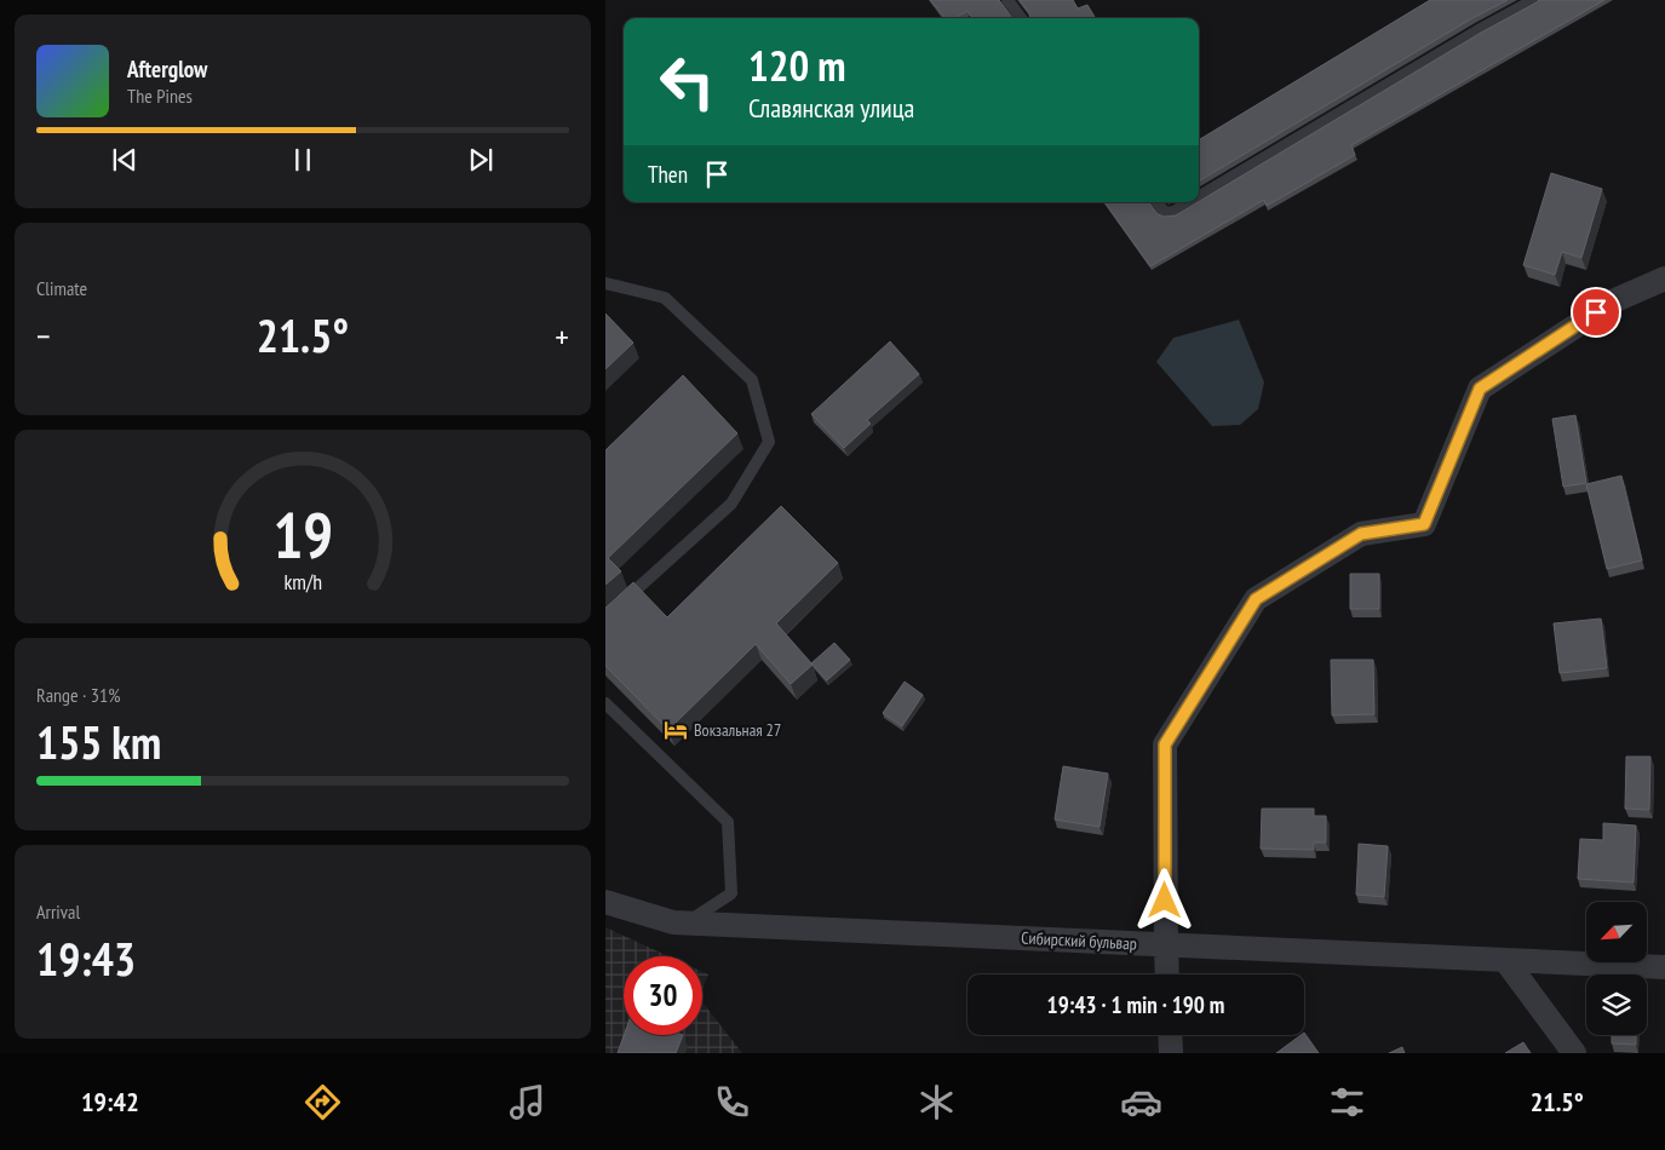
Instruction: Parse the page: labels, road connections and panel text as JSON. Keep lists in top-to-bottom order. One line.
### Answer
{"streets":{"street":["Сибирский бульвар"]},"places":{"hotel":["Вокзальная 27"]},"north":"bottom left","page":{"turn":["120 m","Славянская улица"],"song":["Afterglow","The Pines"],"then":"Then","tile":["Climate",["Range · 31%","155 km"],["Arrival","19:43"]],"heat":["−","21.5°","+"],"limit":"30","trip":"19:43 · 1 min · 190 m","tabs":["19:42","21.5°"],"gauge":["19","km/h"]}}
